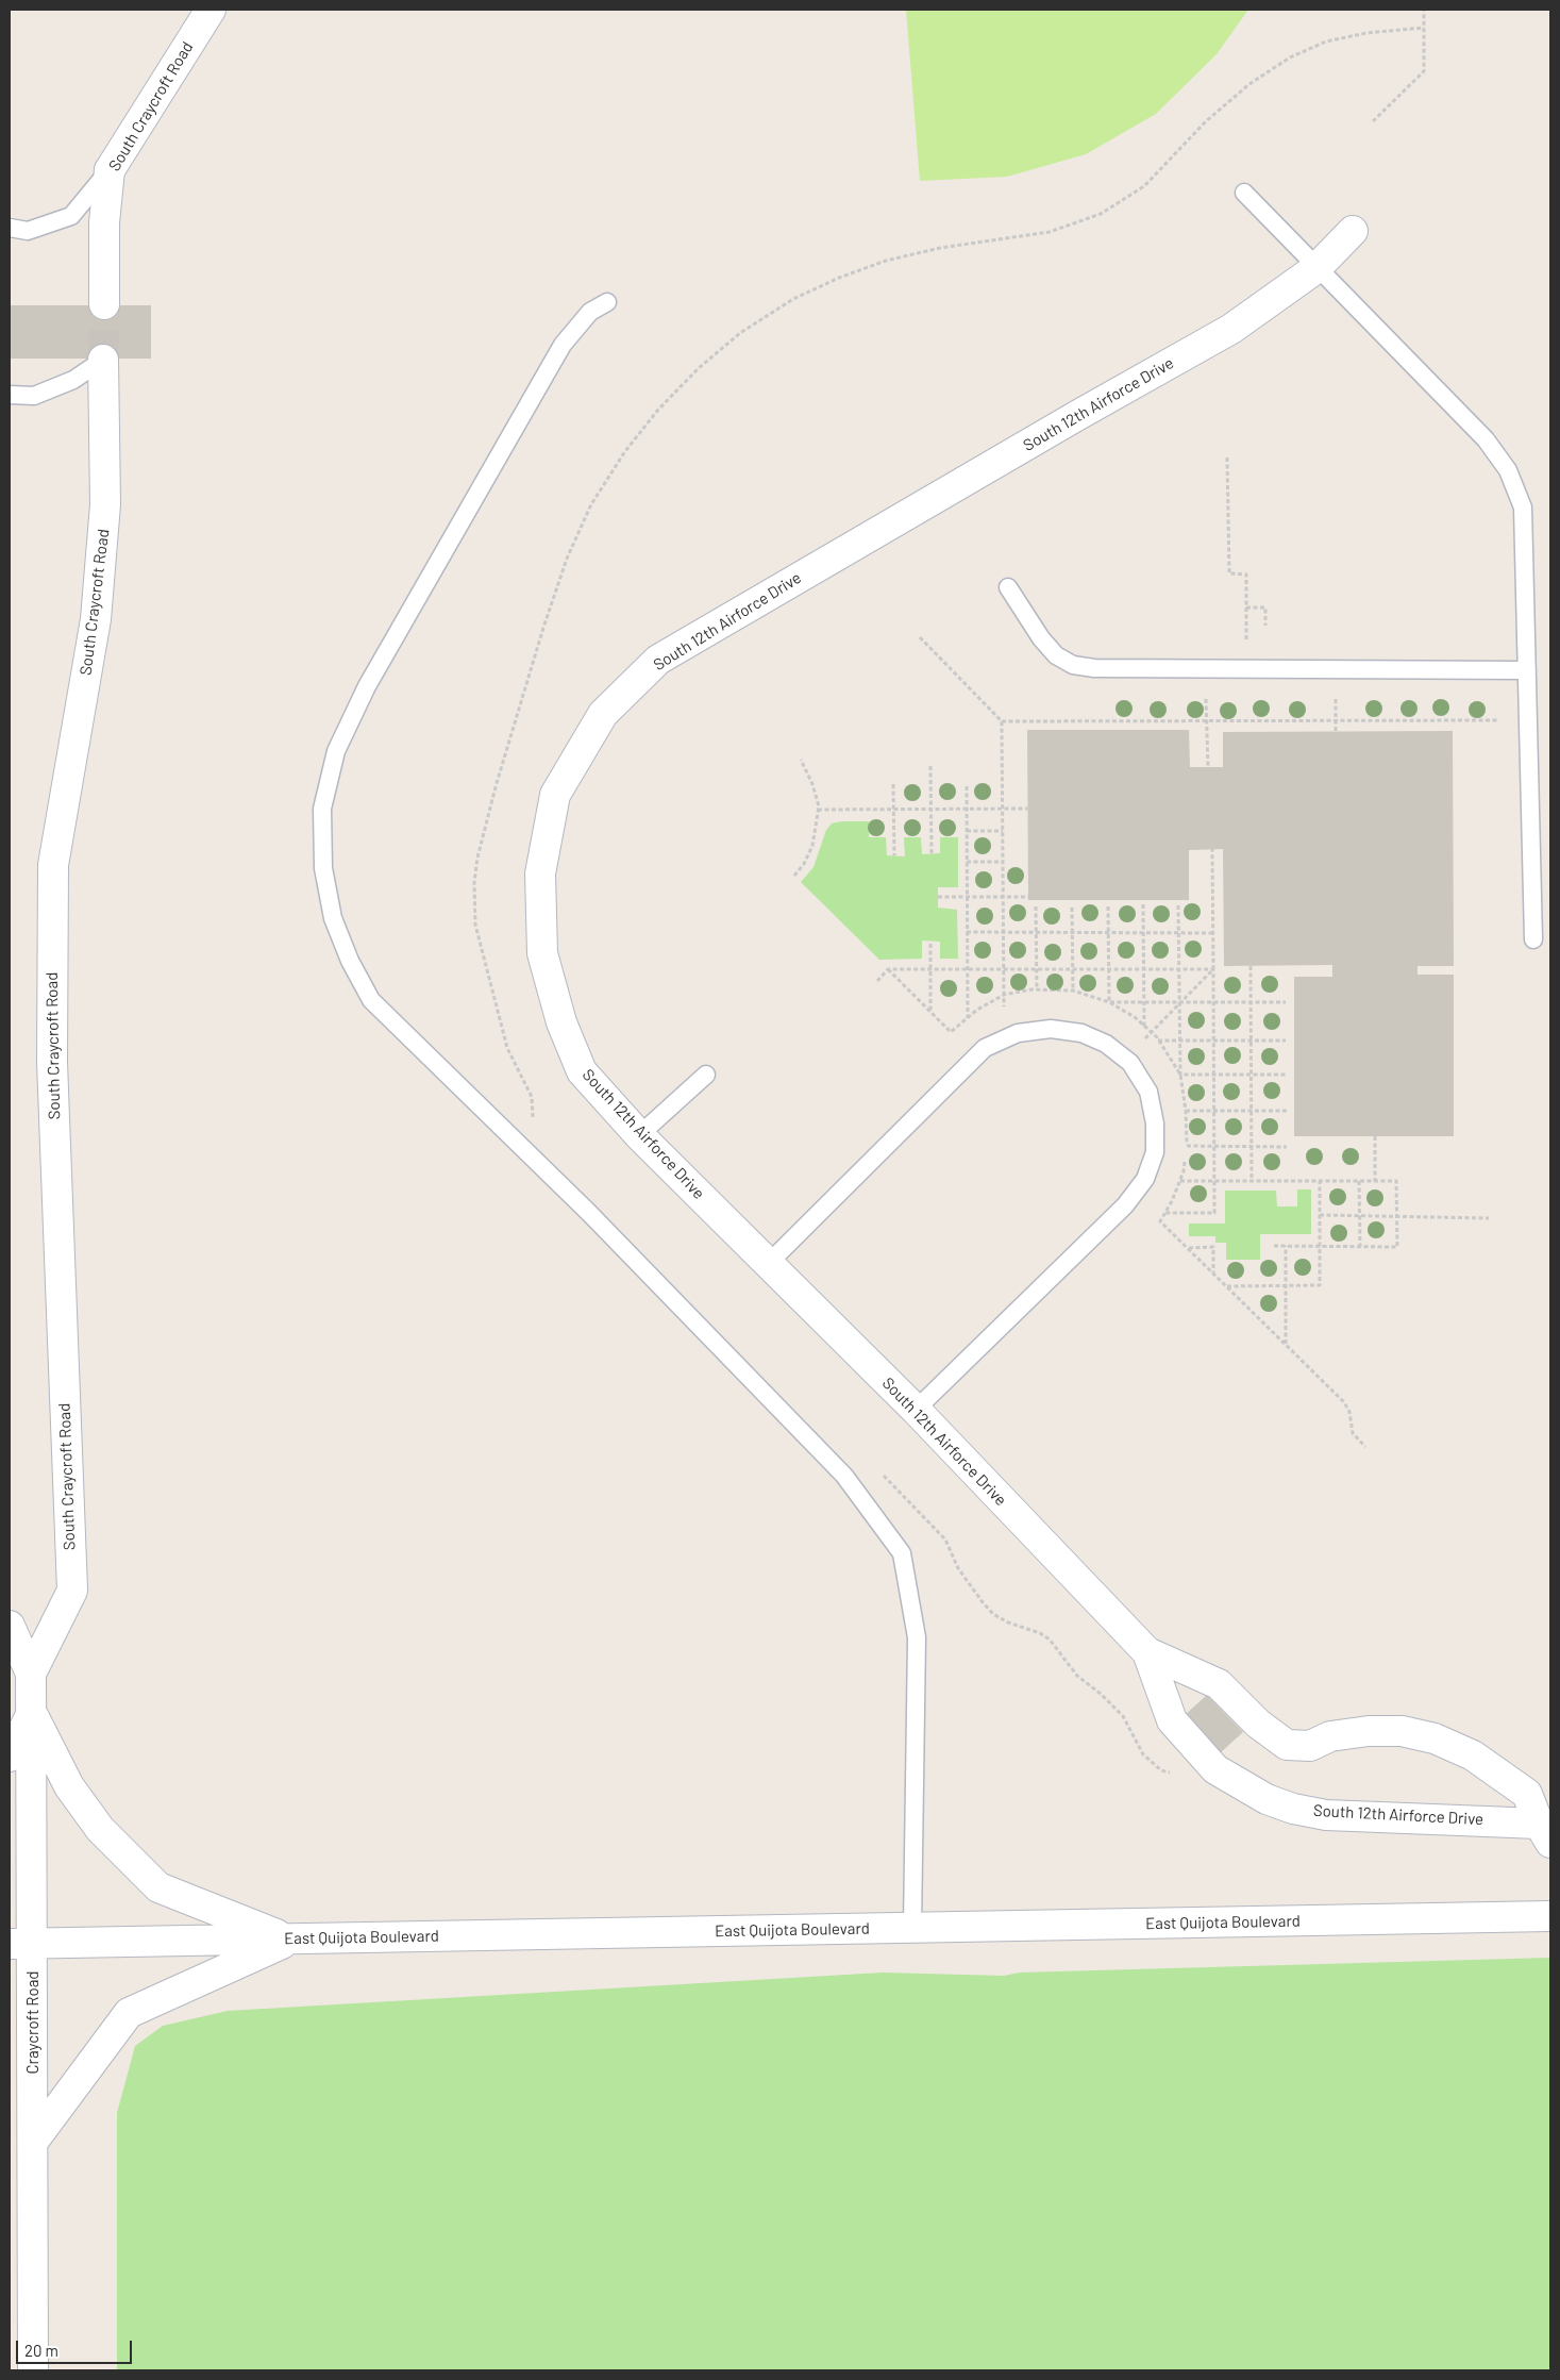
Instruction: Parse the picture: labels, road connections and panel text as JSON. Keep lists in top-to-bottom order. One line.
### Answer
{"streets":{"street":["South Craycroft Road","South 12th Airforce Drive","East Quijota Boulevard","Craycroft Road"]},"crossings":[["South Craycroft Road","Craycroft Road"],["East Quijota Boulevard","Craycroft Road"]],"scale_bar":"20 m"}
